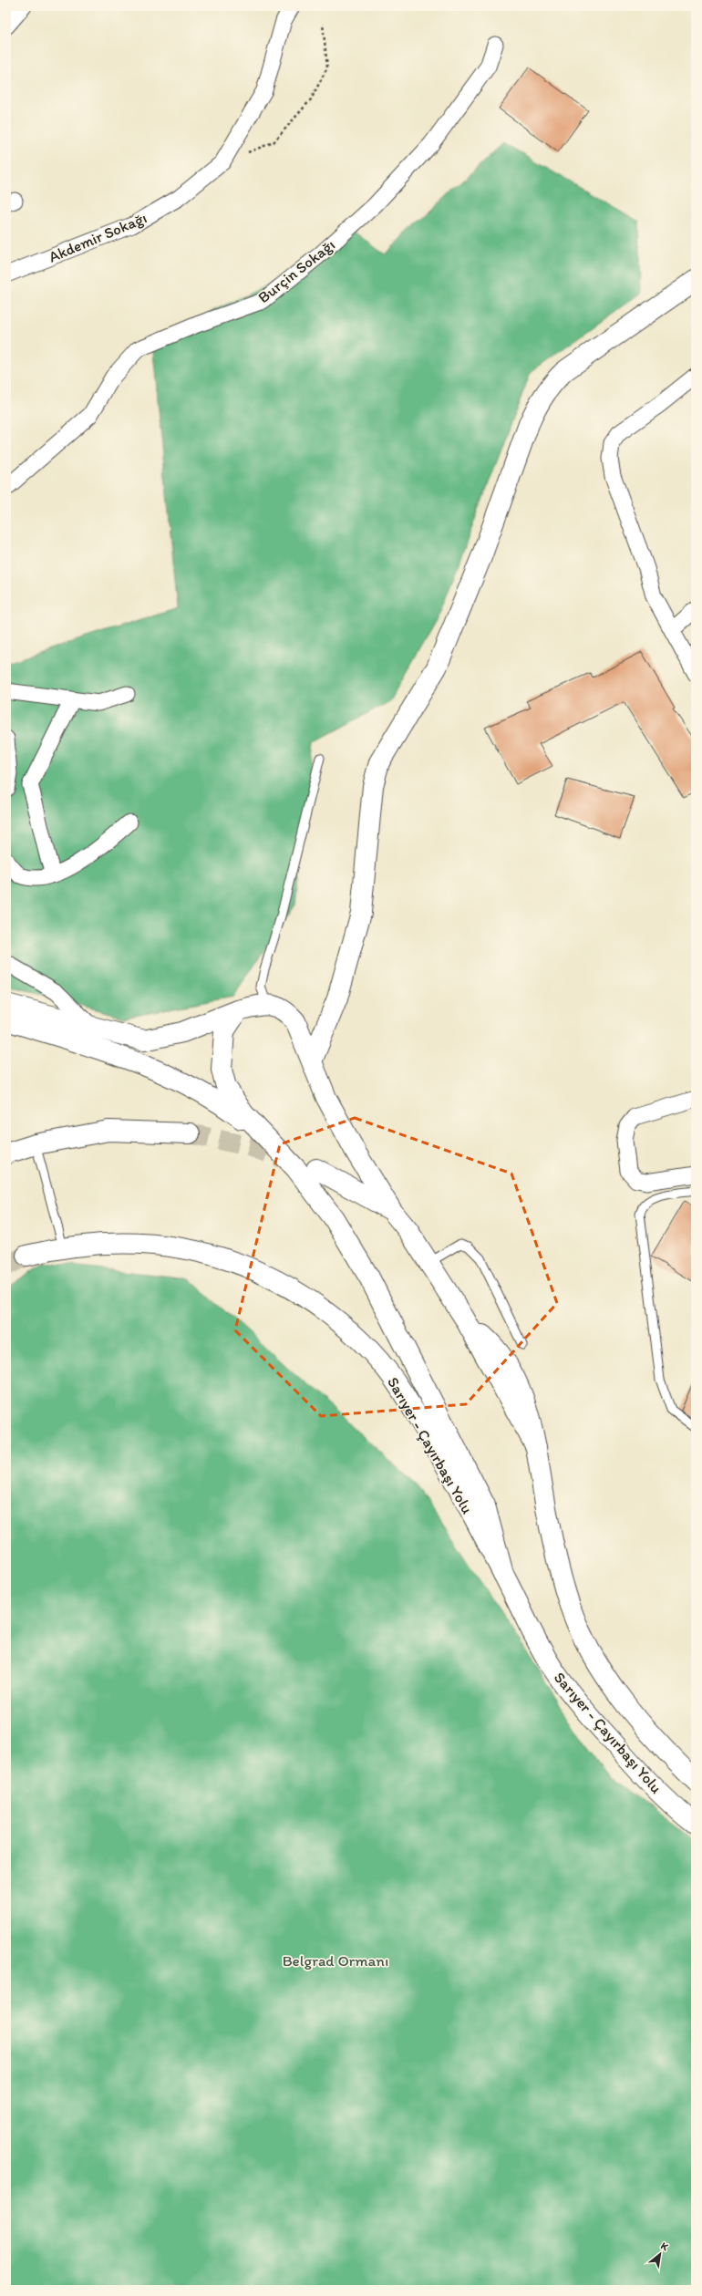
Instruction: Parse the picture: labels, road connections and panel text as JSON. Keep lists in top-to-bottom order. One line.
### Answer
{"streets":{"main road":["Sarıyer - Çayırbaşı Yolu"],"street":["Akdemir Sokağı","Burçin Sokağı"]},"parks":["Belgrad Ormanı"],"north":"top right"}
